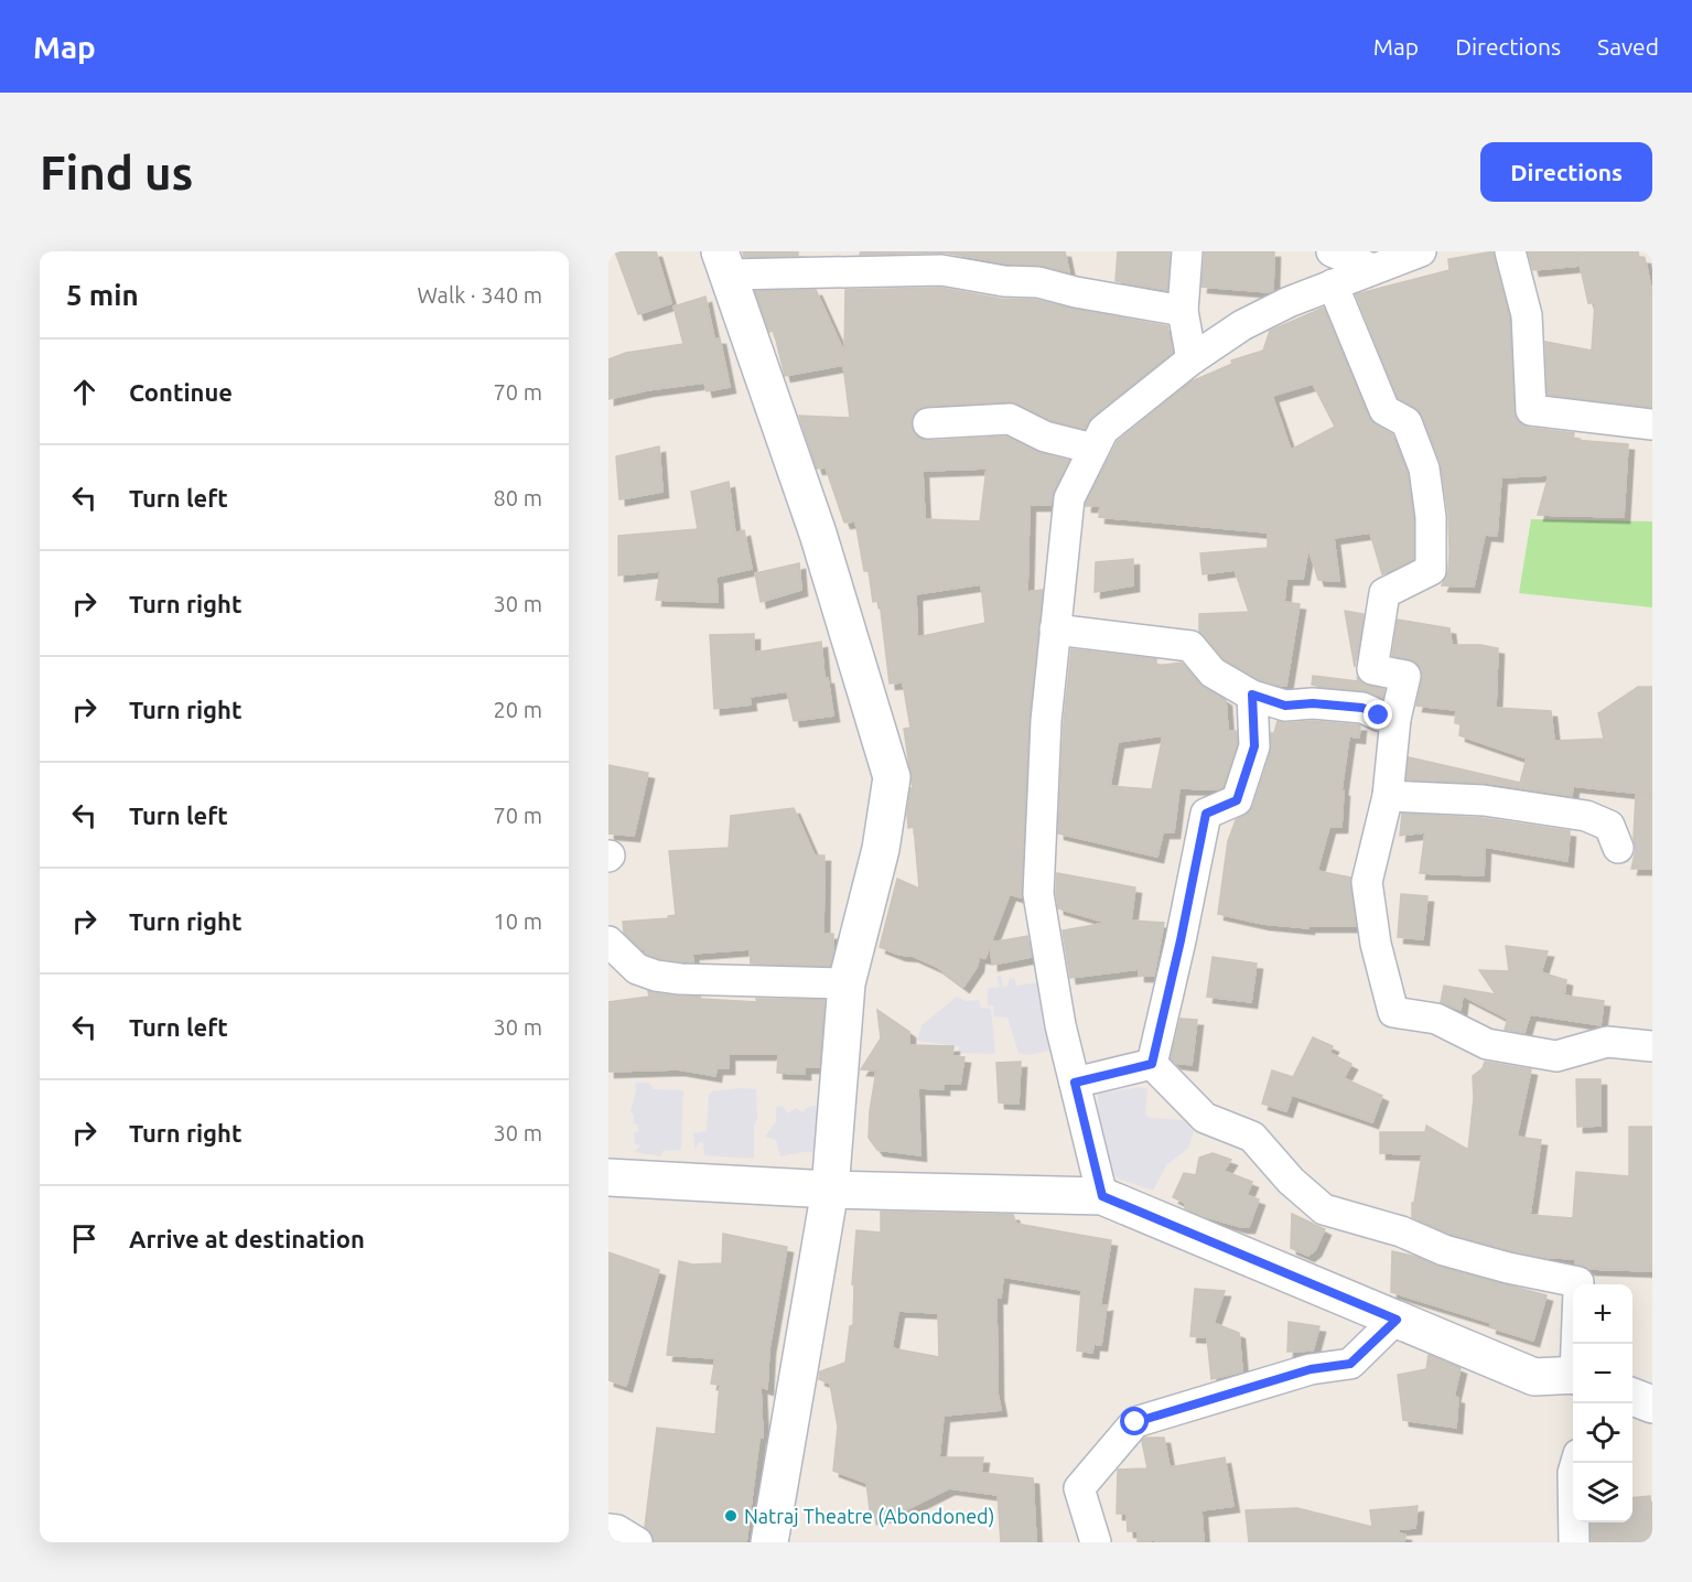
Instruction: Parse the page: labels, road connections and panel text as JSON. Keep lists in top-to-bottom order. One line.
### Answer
{"places":["Natraj Theatre (Abondoned)"],"page":{"header":"Map","nav":["Map","Directions","Saved"],"buttons":"Directions","title":"Find us","heading":["5 min","Walk · 340 m"],"list":[["Continue","70 m"],["Turn left","80 m"],["Turn right","30 m"],["Turn right","20 m"],["Turn left","70 m"],["Turn right","10 m"],["Turn left","30 m"],["Turn right","30 m"],"Arrive at destination"],"map_buttons":["+","−"]}}
